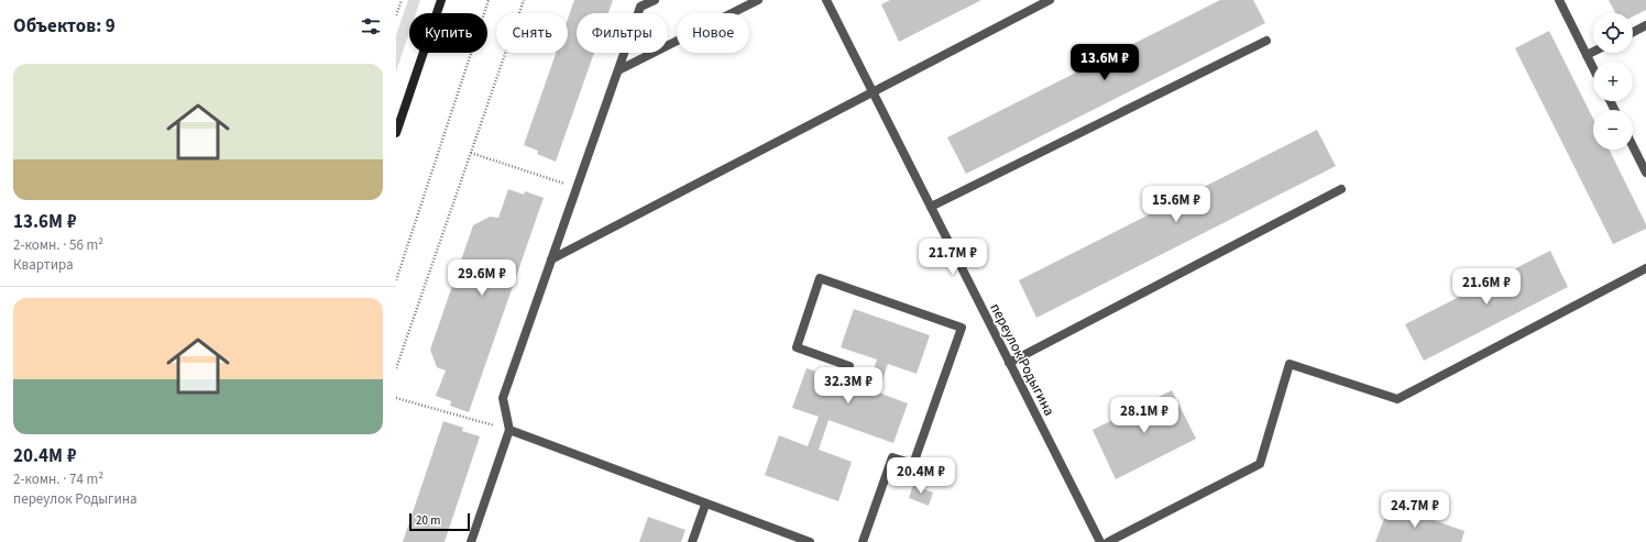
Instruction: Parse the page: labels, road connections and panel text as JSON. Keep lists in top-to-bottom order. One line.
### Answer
{"streets":{"street":["переулок Родыгина"]},"scale_bar":"20 m","page":{"heading":"Объектов: 9","map_buttons":["+","−"],"chip":["Купить","Снять","Фильтры","Новое"],"price":["13.6M ₽","15.6M ₽","21.7M ₽","29.6M ₽","21.6M ₽","32.3M ₽","28.1M ₽","20.4M ₽","24.7M ₽"],"list":[{"name":"13.6M ₽","note":"2-комн. · 56 m² · Квартира"},{"name":"20.4M ₽","note":"2-комн. · 74 m² · переулок Родыгина"}],"scale":"20 m"}}
